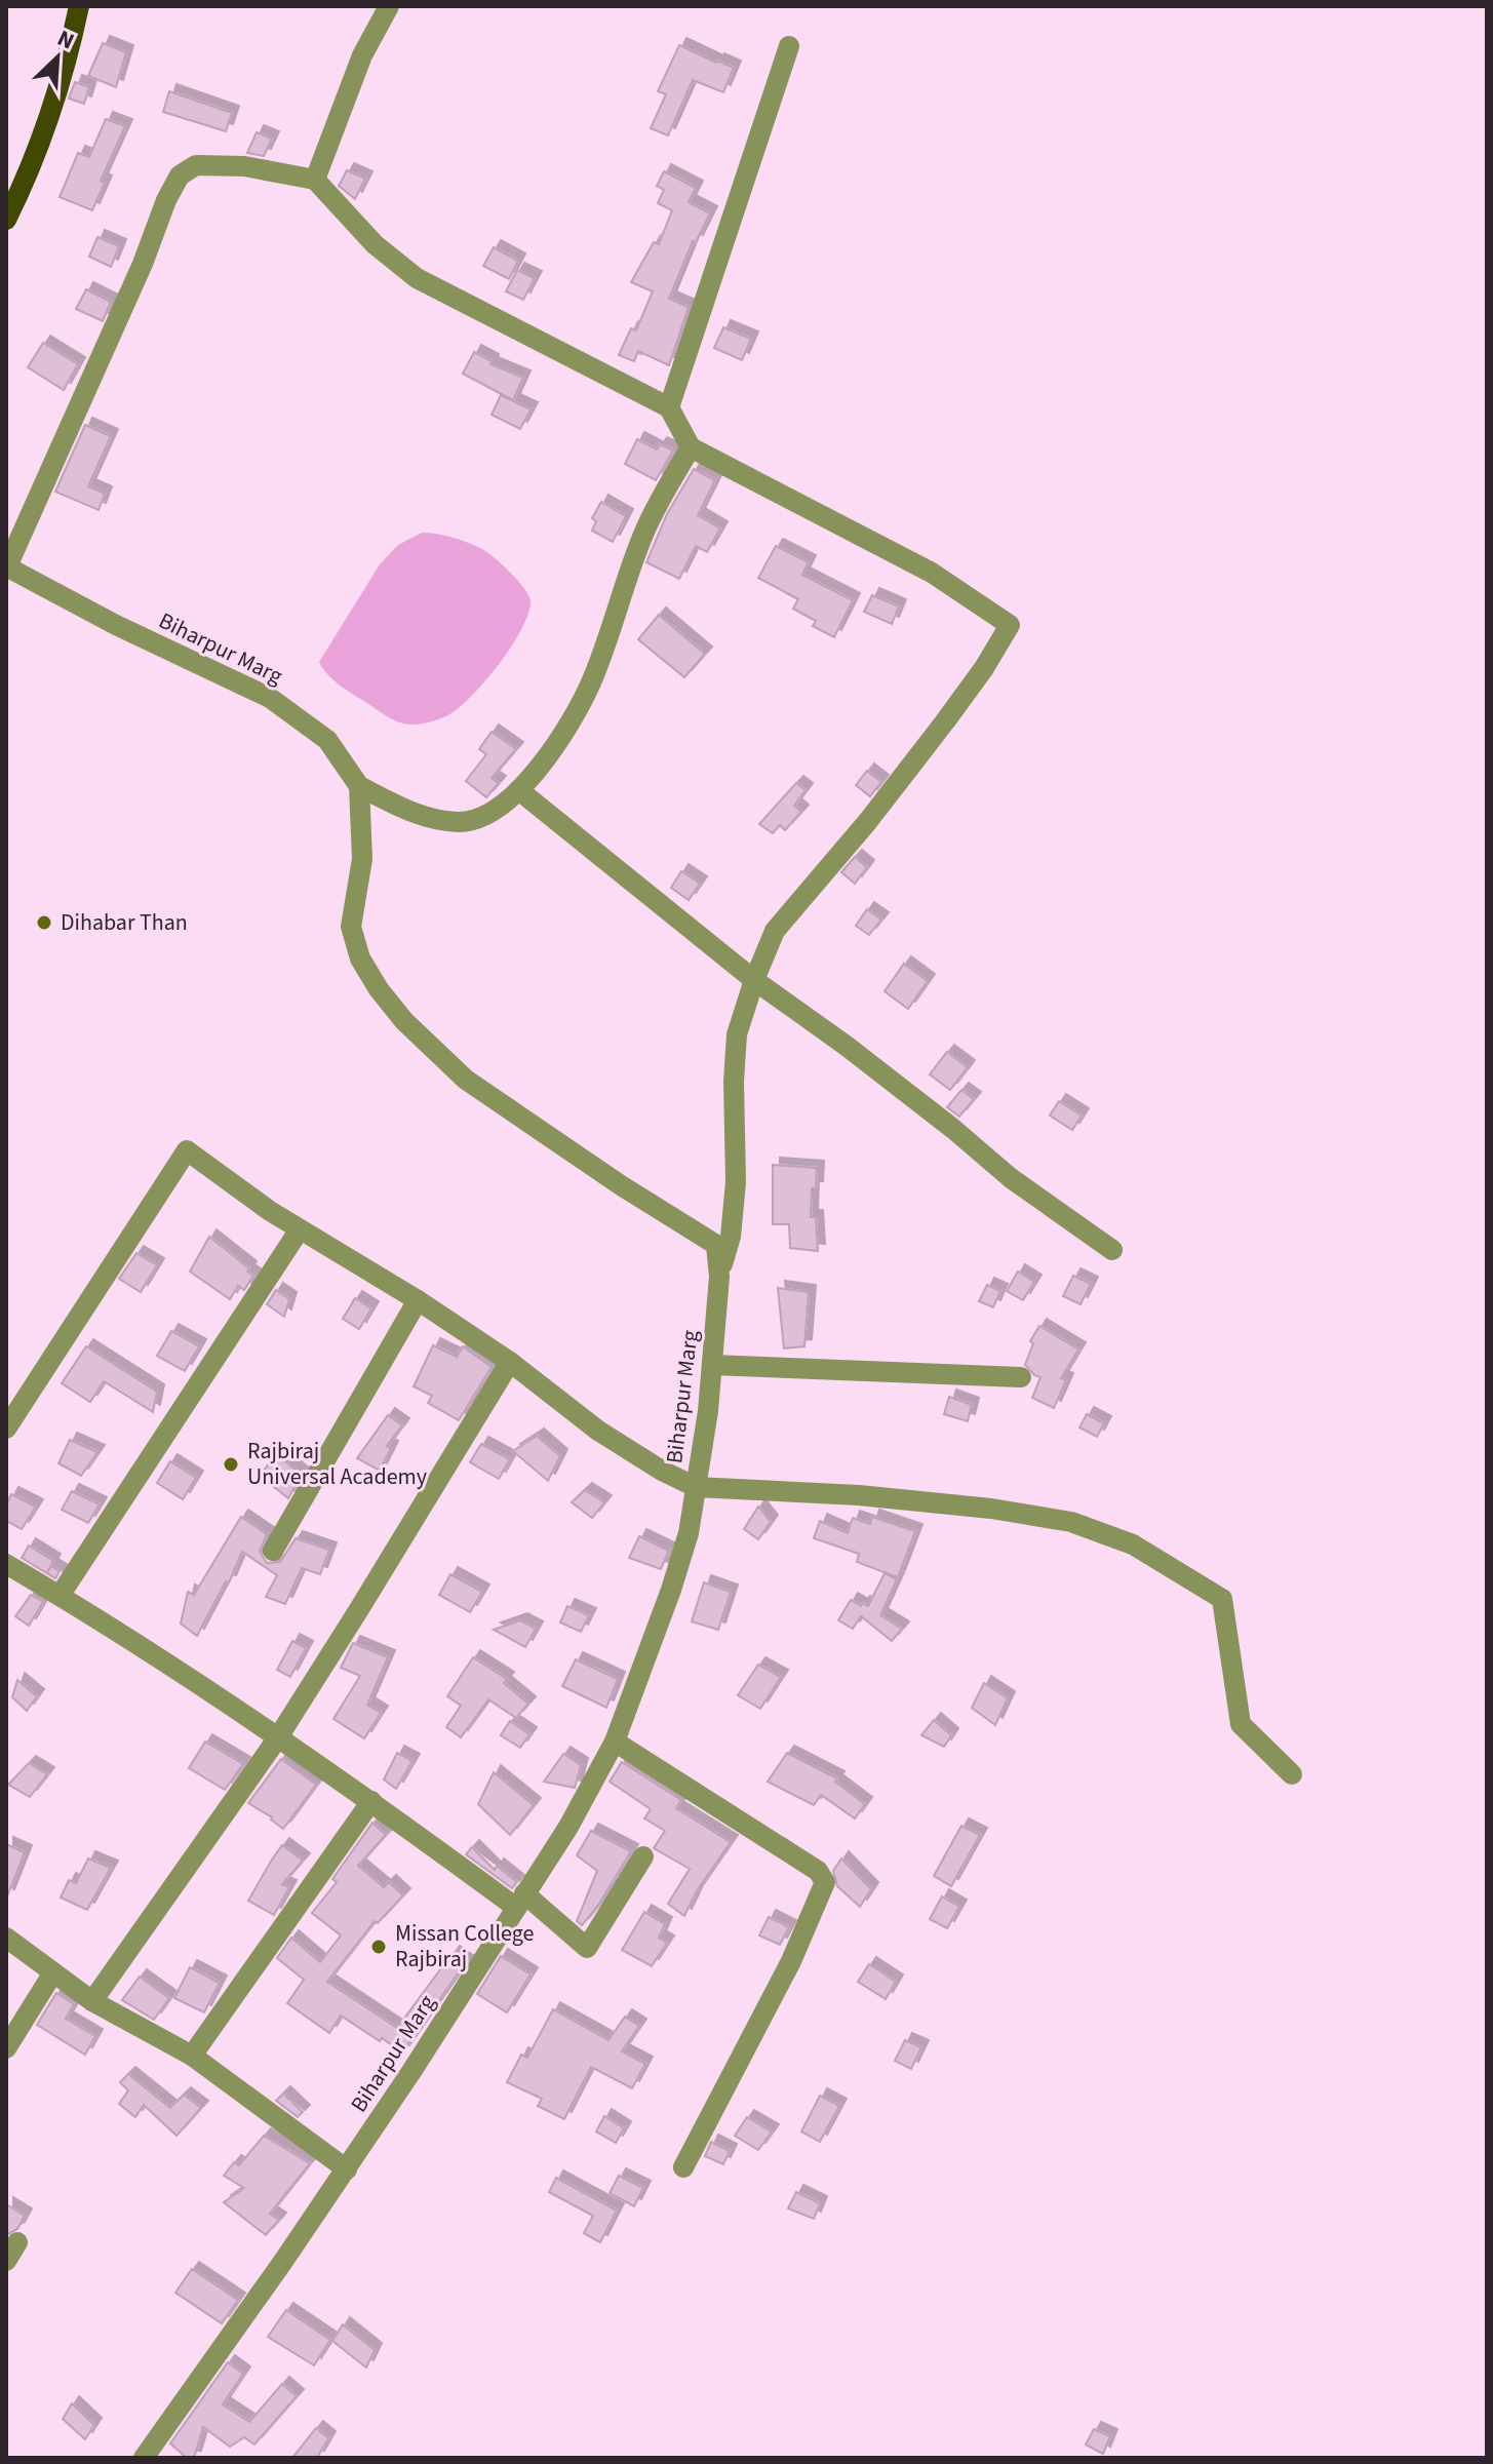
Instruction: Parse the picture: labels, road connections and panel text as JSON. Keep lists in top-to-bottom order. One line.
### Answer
{"streets":{"street":["Biharpur Marg"]},"places":["Dihabar Than","Rajbiraj Universal Academy","Missan College Rajbiraj"],"north":"top right"}
